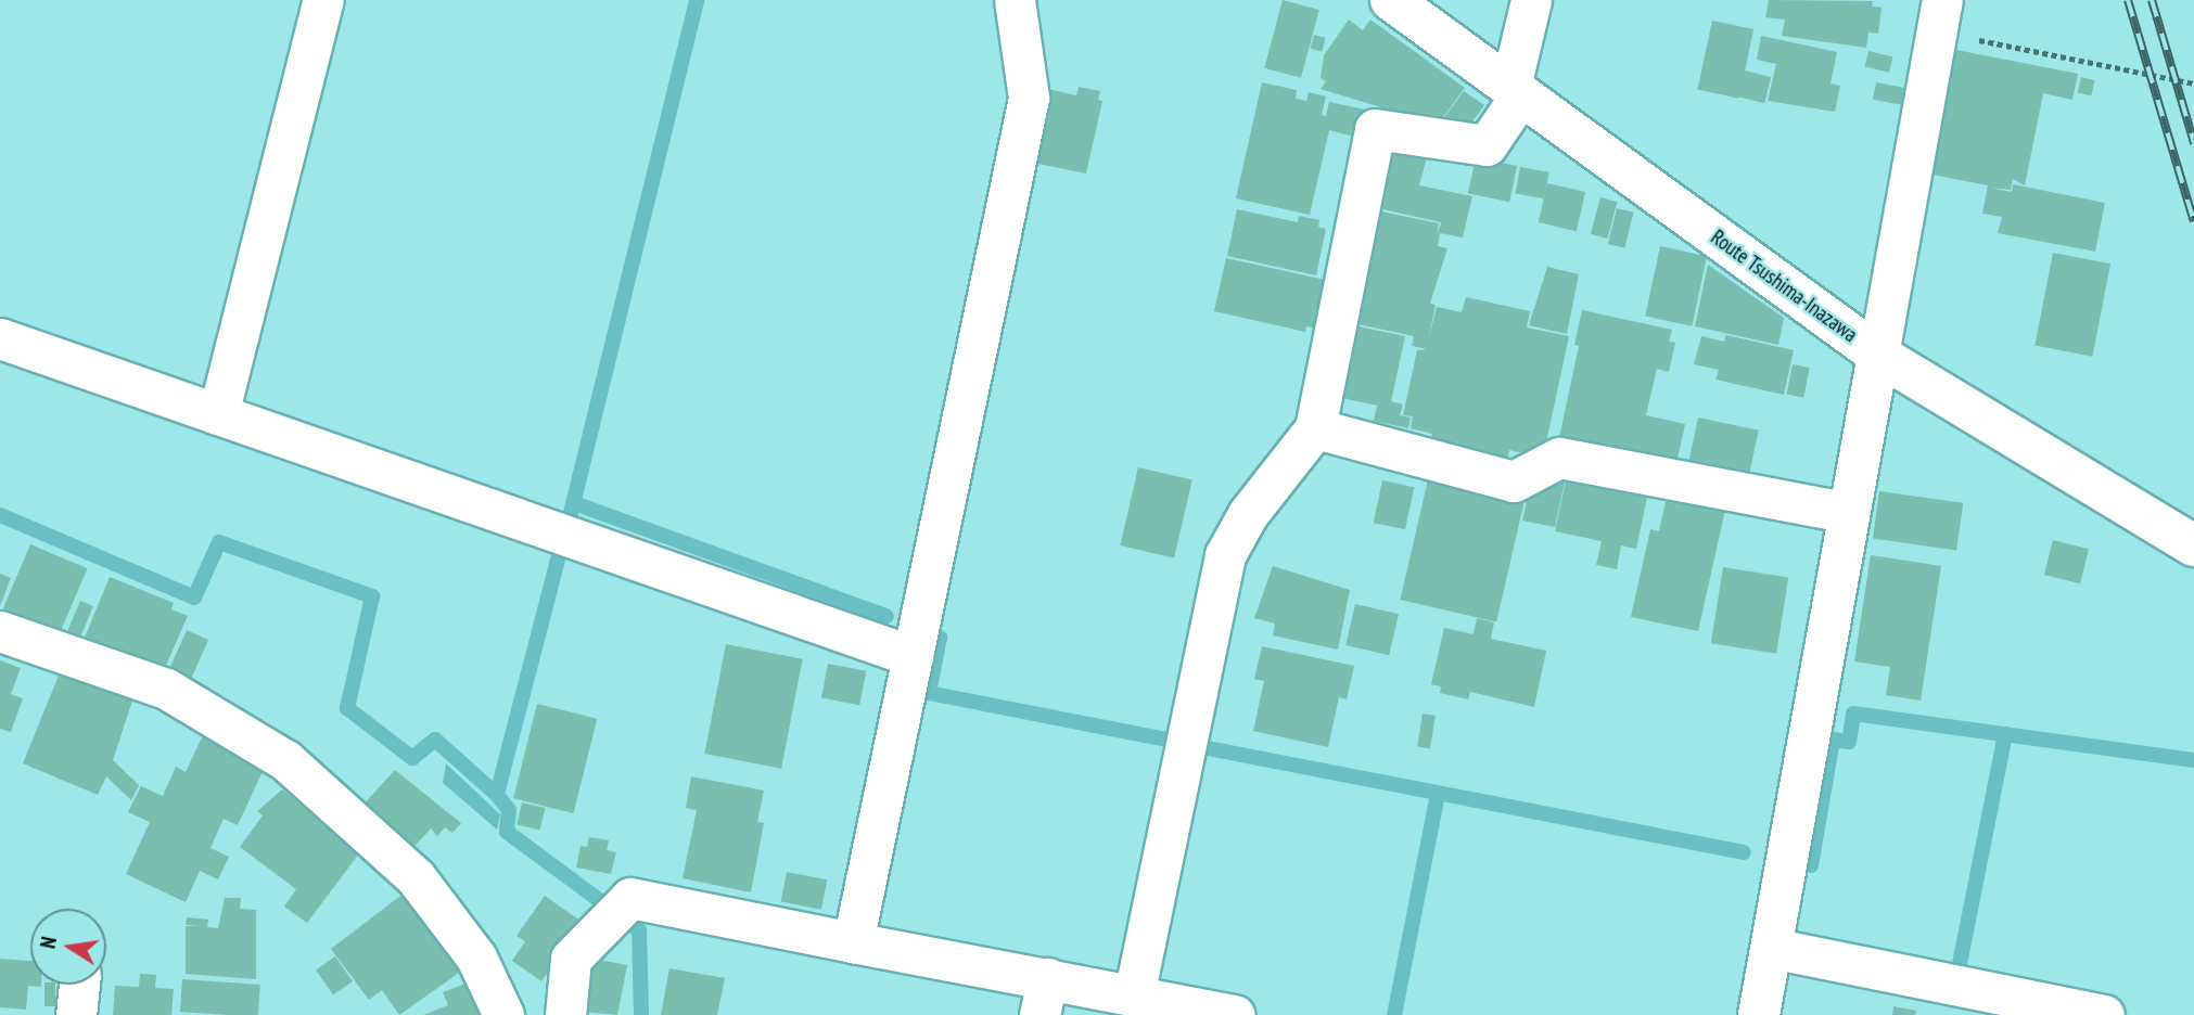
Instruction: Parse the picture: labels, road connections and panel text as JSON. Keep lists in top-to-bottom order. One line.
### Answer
{"streets":{"main road":["Route Tsushima-Inazawa"]},"north":"left"}
